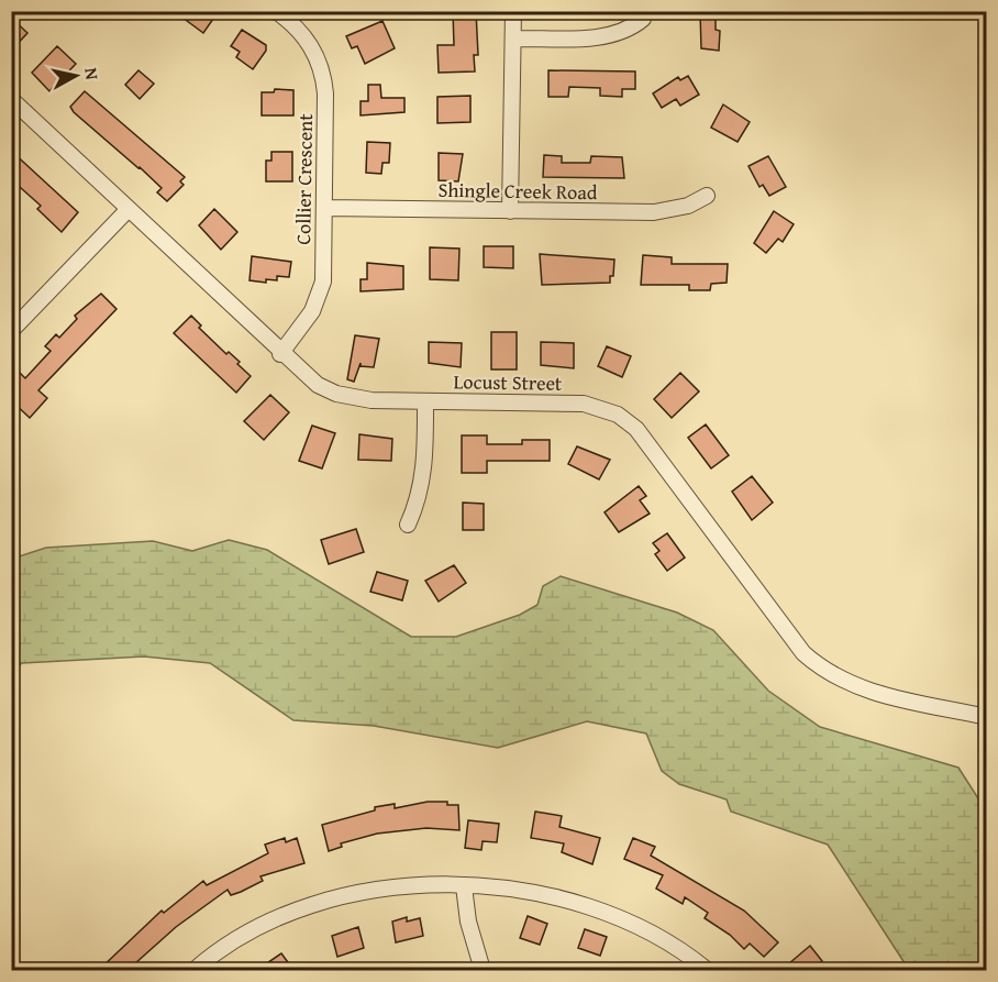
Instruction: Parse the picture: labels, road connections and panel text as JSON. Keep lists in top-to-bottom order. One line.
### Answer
{"streets":{"street":["Collier Crescent","Shingle Creek Road","Locust Street"]},"crossings":[["Collier Crescent","Shingle Creek Road"],["Collier Crescent","Locust Street"]],"north":"right"}
